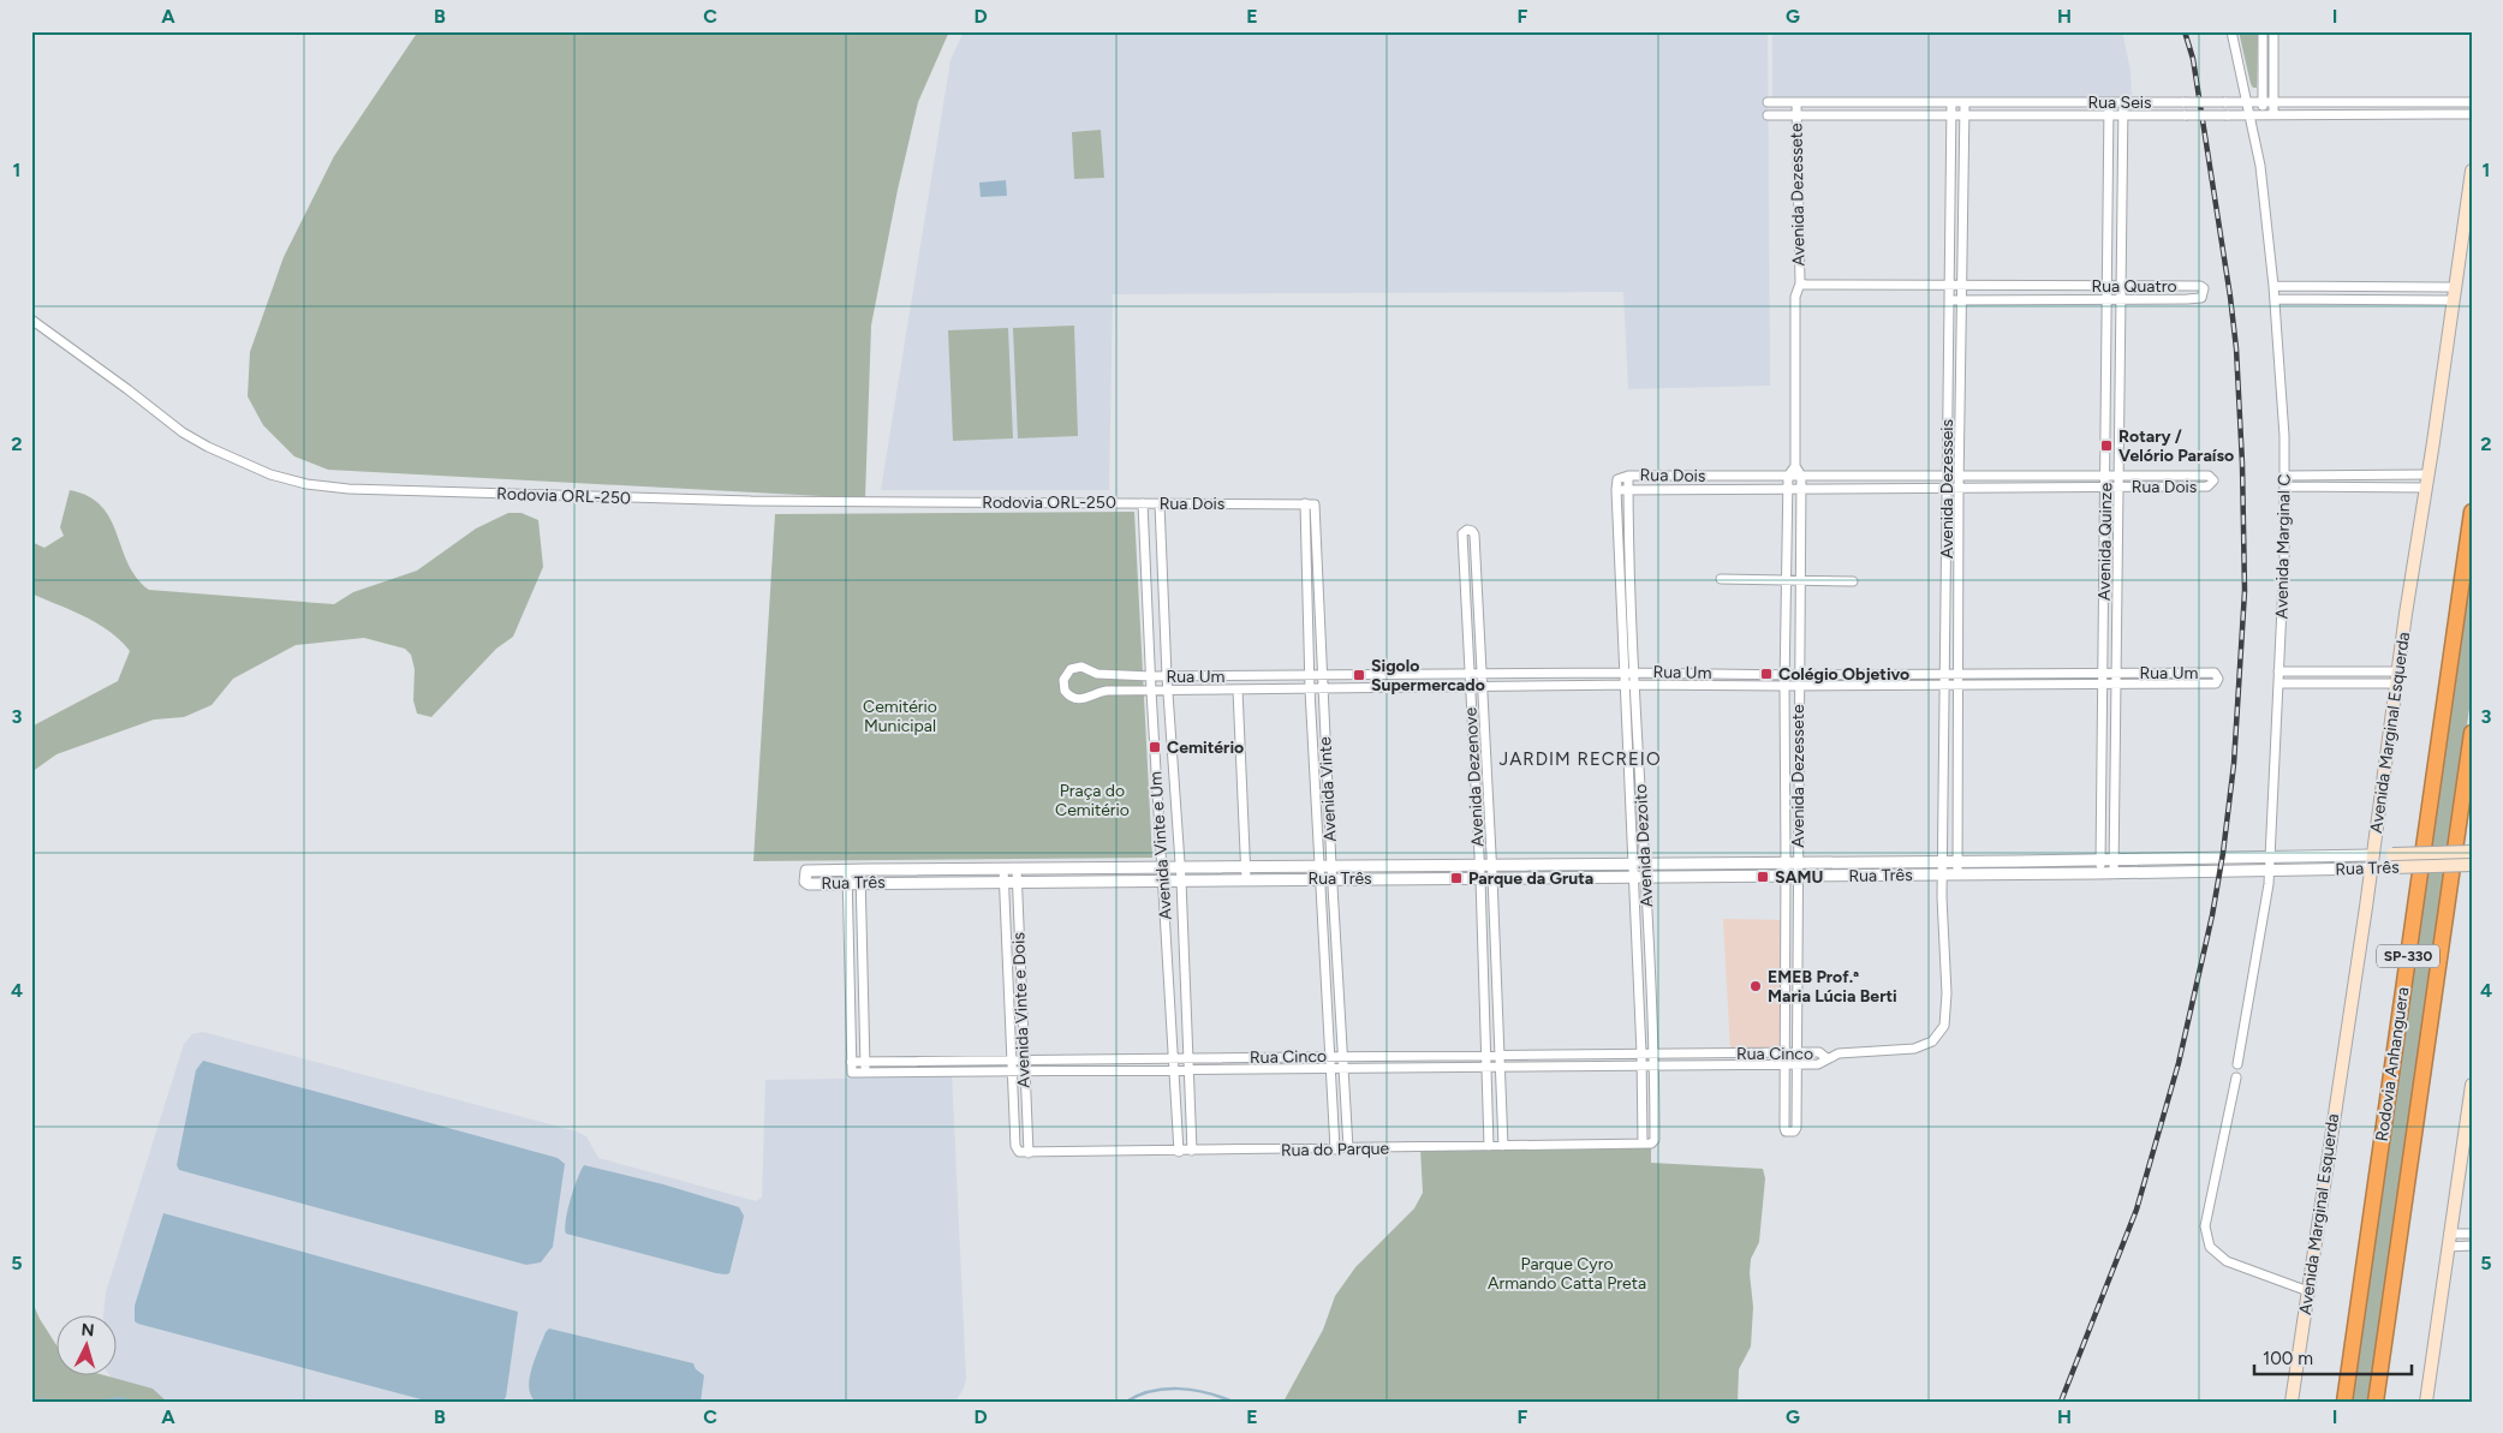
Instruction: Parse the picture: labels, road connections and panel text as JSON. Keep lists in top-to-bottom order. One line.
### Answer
{"streets":{"highway":["SP-330","Rodovia Anhanguera"],"main road":["Avenida Marginal Esquerda","Rua Três"],"street":["Rua Seis","Avenida Dezessete","Rua Quatro","Rua Dois","Avenida Dezesseis","Rodovia ORL-250","Avenida Quinze","Avenida Marginal C","Rua Um","Avenida Dezenove","Avenida Vinte","Avenida Vinte e Um","Avenida Dezoito","Avenida Vinte e Dois","Rua Cinco","Rua do Parque"]},"crossings":[["Rua Seis","Avenida Dezessete"],["Rua Seis","Avenida Dezesseis"],["Rua Seis","Avenida Quinze"],["Rua Seis","Avenida Marginal C"],["Avenida Dezessete","Rua Quatro"],["Avenida Dezessete","Rua Dois"],["Avenida Dezessete","Rua Um"],["Avenida Dezessete","Rua Três"],["Avenida Dezessete","Rua Cinco"],["Rua Quatro","Avenida Dezesseis"],["Rua Quatro","Avenida Quinze"],["Rua Dois","Avenida Dezesseis"],["Rua Dois","Rodovia ORL-250"],["Rua Dois","Avenida Quinze"],["Rua Dois","Avenida Vinte"],["Rua Dois","Avenida Vinte e Um"],["Rua Dois","Avenida Dezoito"],["Avenida Dezesseis","Rua Um"],["Avenida Dezesseis","Rua Três"],["Avenida Dezesseis","Rua Cinco"],["Rodovia ORL-250","Avenida Vinte e Um"],["Avenida Quinze","Rua Um"],["Avenida Quinze","Rua Três"],["Avenida Marginal C","Rua Três"],["Rua Um","Avenida Dezenove"],["Rua Um","Avenida Vinte"],["Rua Um","Avenida Vinte e Um"],["Rua Um","Avenida Dezoito"],["Avenida Marginal Esquerda","Rua Três"],["Avenida Dezenove","Rua Três"],["Avenida Dezenove","Rua Cinco"],["Avenida Dezenove","Rua do Parque"],["Avenida Vinte","Rua Três"],["Avenida Vinte","Rua Cinco"],["Avenida Vinte","Rua do Parque"],["Avenida Vinte e Um","Rua Três"],["Avenida Vinte e Um","Rua Cinco"],["Avenida Vinte e Um","Rua do Parque"],["Avenida Dezoito","Rua Três"],["Avenida Dezoito","Rua Cinco"],["Avenida Dezoito","Rua do Parque"],["Rua Três","Avenida Vinte e Dois"],["Avenida Vinte e Dois","Rua Cinco"],["Avenida Vinte e Dois","Rua do Parque"]],"districts":["JARDIM RECREIO"],"parks":["Cemitério Municipal","Praça do Cemitério","Parque Cyro Armando Catta Preta"],"places":{"transit":["Rotary / Velório Paraíso","Colégio Objetivo","Sigolo Supermercado","Cemitério","SAMU","Parque da Gruta"],"other":["EMEB Prof.ª Maria Lúcia Berti"]},"scale_bar":"100 m","north":"top","grid":{"columns":["A","B","C","D","E","F","G","H","I"],"rows":["1","2","3","4","5"]}}
